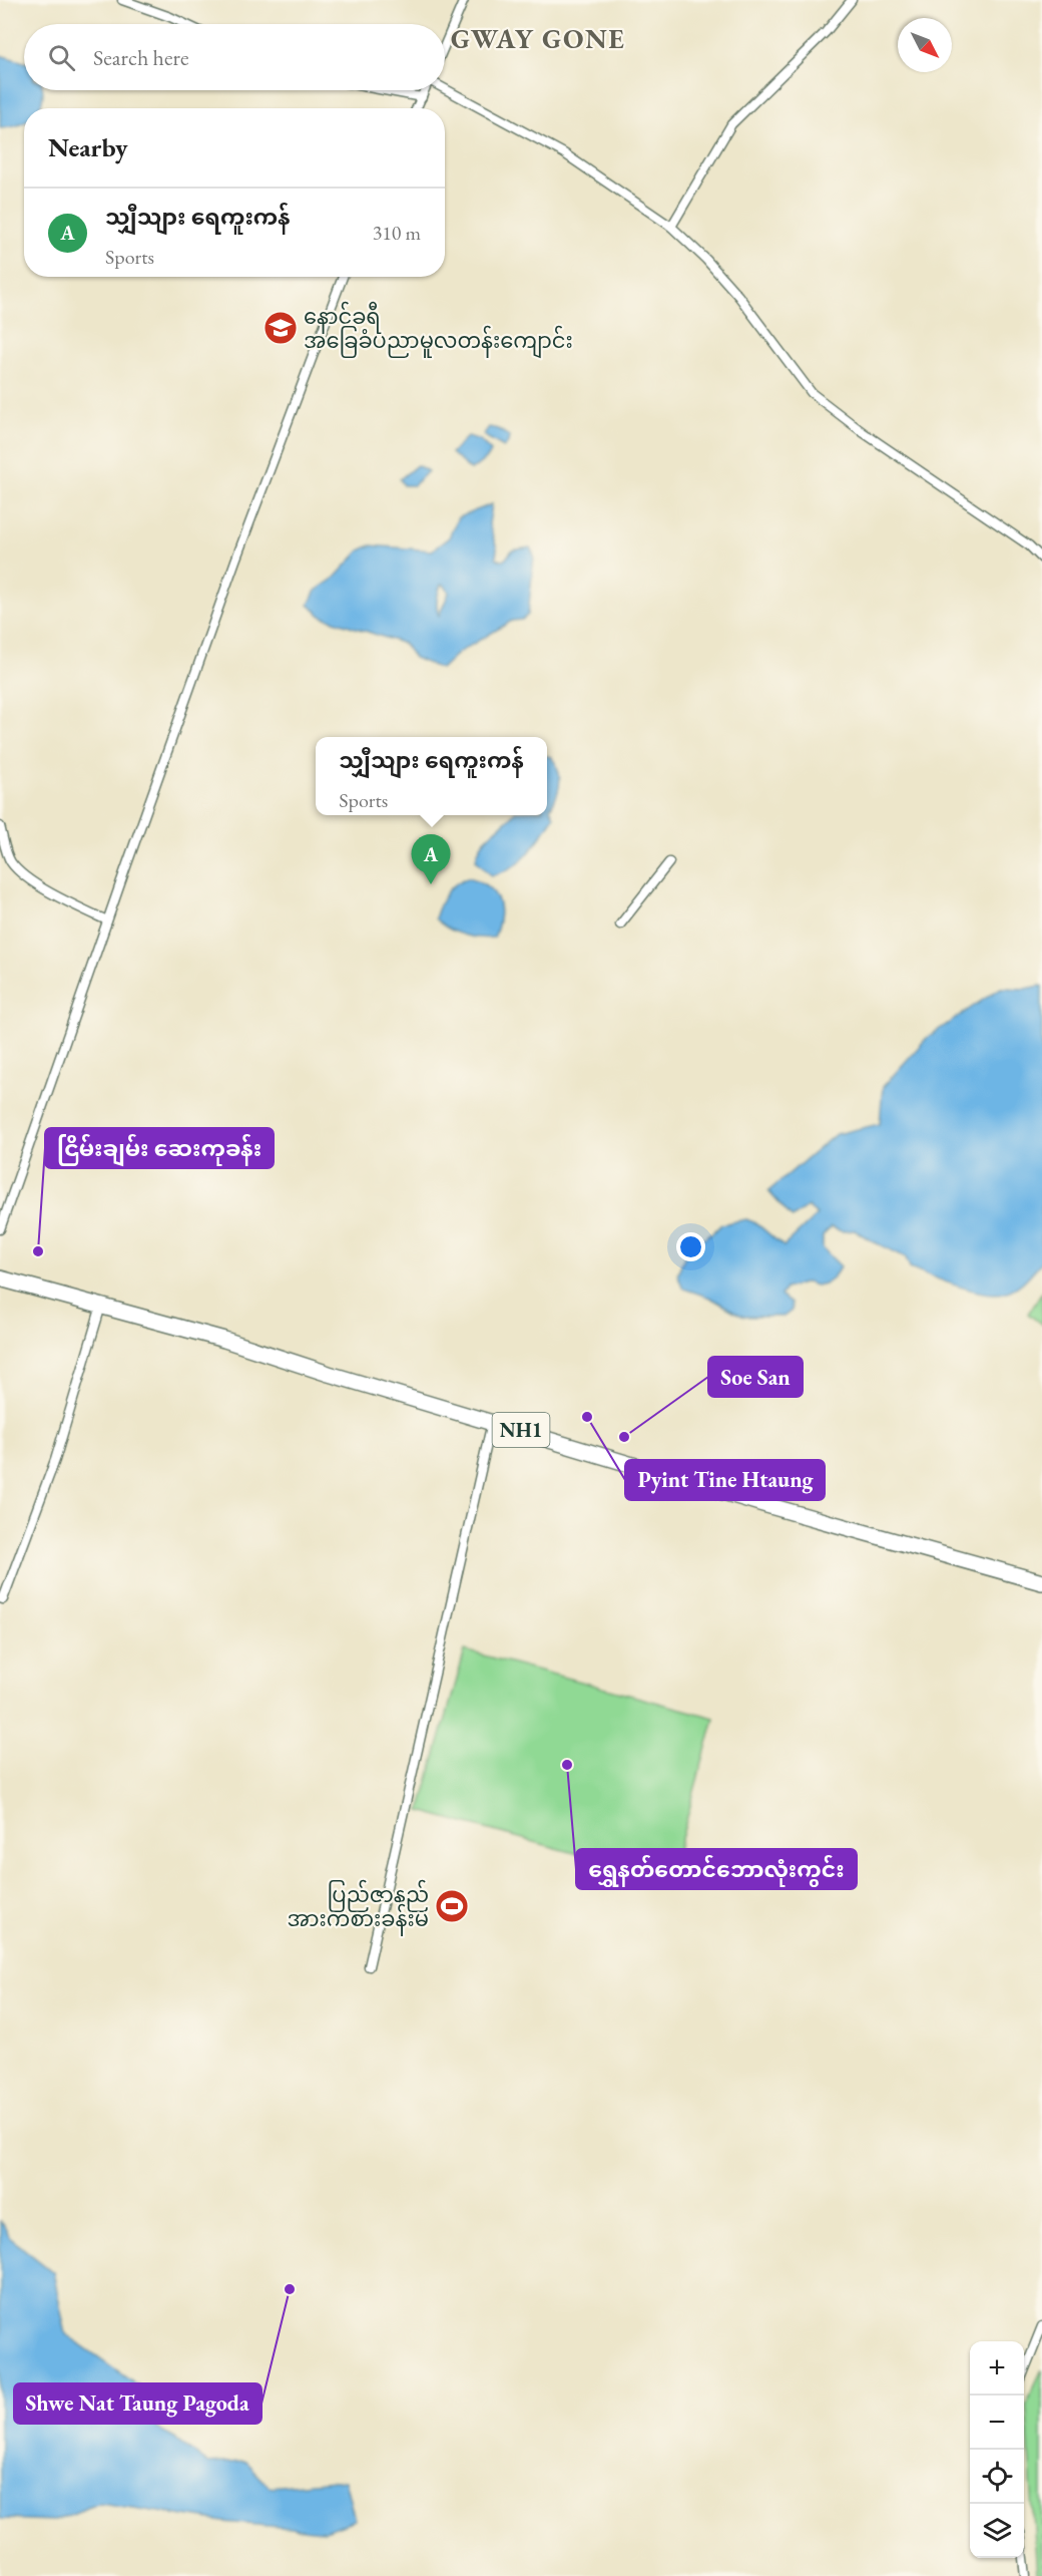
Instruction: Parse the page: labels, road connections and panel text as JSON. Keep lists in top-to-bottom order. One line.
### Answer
{"streets":{"highway":["NH1"]},"districts":["GWAY GONE"],"places":{"school or university":["နောင်ခရီ အခြေခံပညာမူလတန်းကျောင်း"],"other":["ငြိမ်းချမ်း ဆေးကုခန်း","Pyint Tine Htaung","Soe San","ရွှေနတ်တောင်ဘောလုံးကွင်း","Shwe Nat Taung Pagoda"],"sports":["ပြည်ဇာနည် အားကစားခန်းမ"]},"north":"bottom right","page":{"search":"Search here","heading":"Nearby","list":[{"mark":"A","name":"သျှီသျား ရေကူးကန်","note":"Sports","value":"310 m"}],"popup":["သျှီသျား ရေကူးကန်","Sports"],"pins":"A","map_buttons":["+","−"]}}
